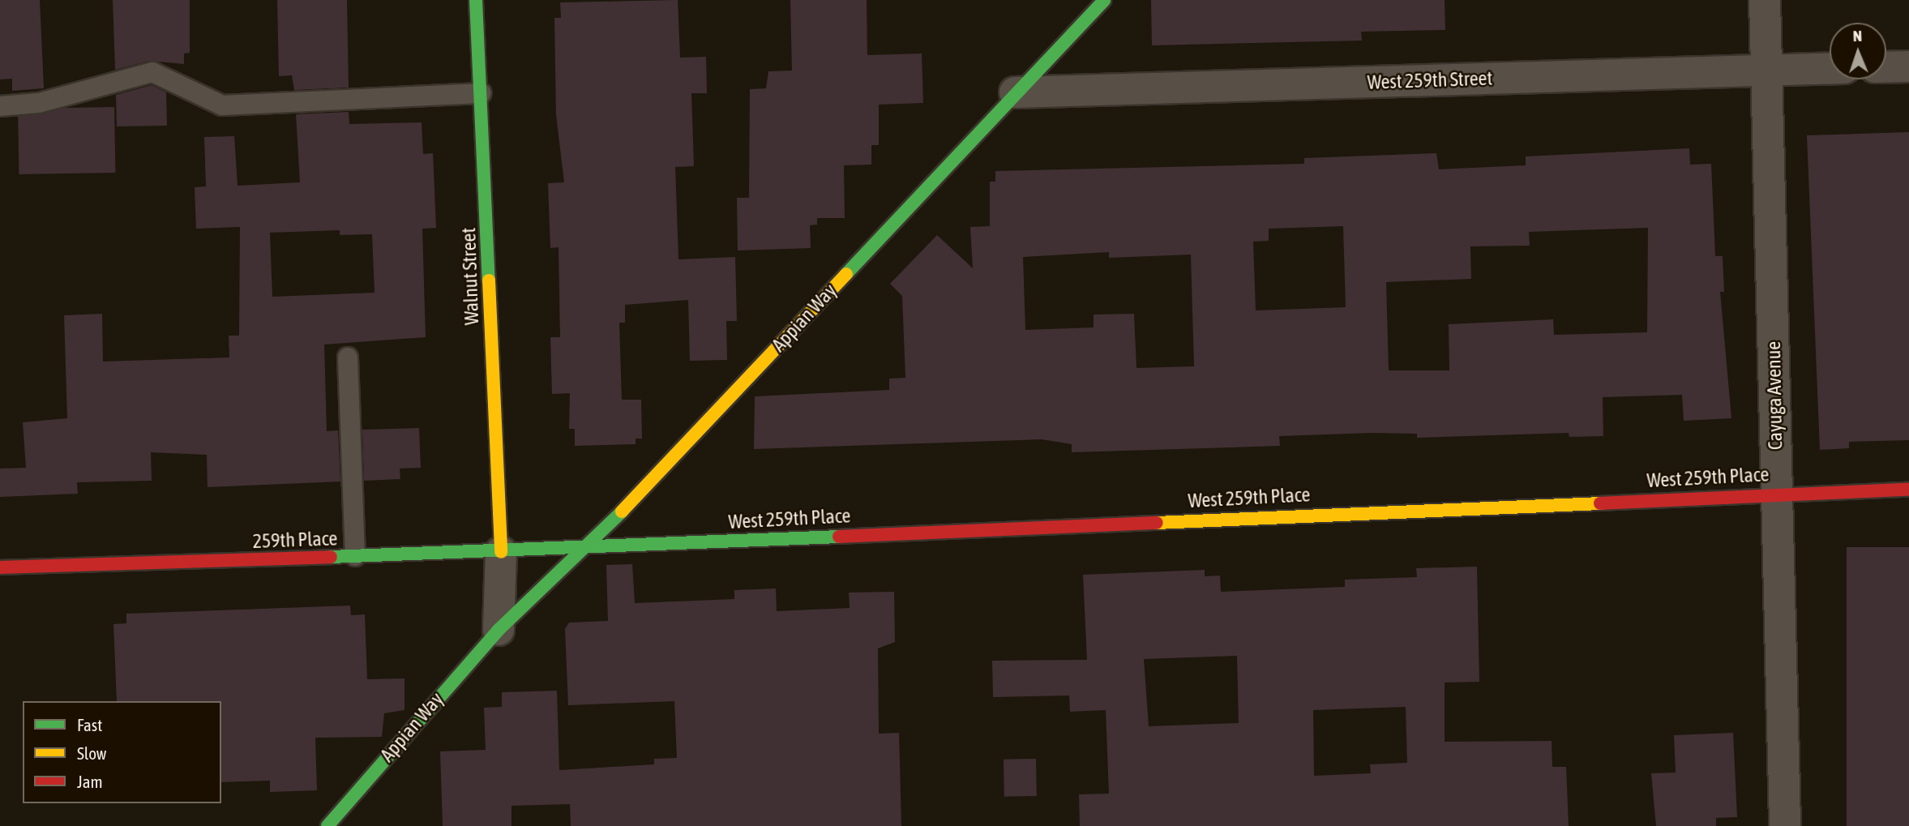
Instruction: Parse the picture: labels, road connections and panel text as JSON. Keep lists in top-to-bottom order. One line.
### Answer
{"streets":{"street":["West 259th Street","Walnut Street","Appian Way","Cayuga Avenue","West 259th Place","259th Place"]},"crossings":[["West 259th Street","Appian Way"],["West 259th Street","Cayuga Avenue"],["Walnut Street","259th Place"],["Appian Way","West 259th Place"],["Appian Way","259th Place"],["Cayuga Avenue","West 259th Place"],["West 259th Place","259th Place"]],"legend":["Fast","Slow","Jam"],"north":"top"}
